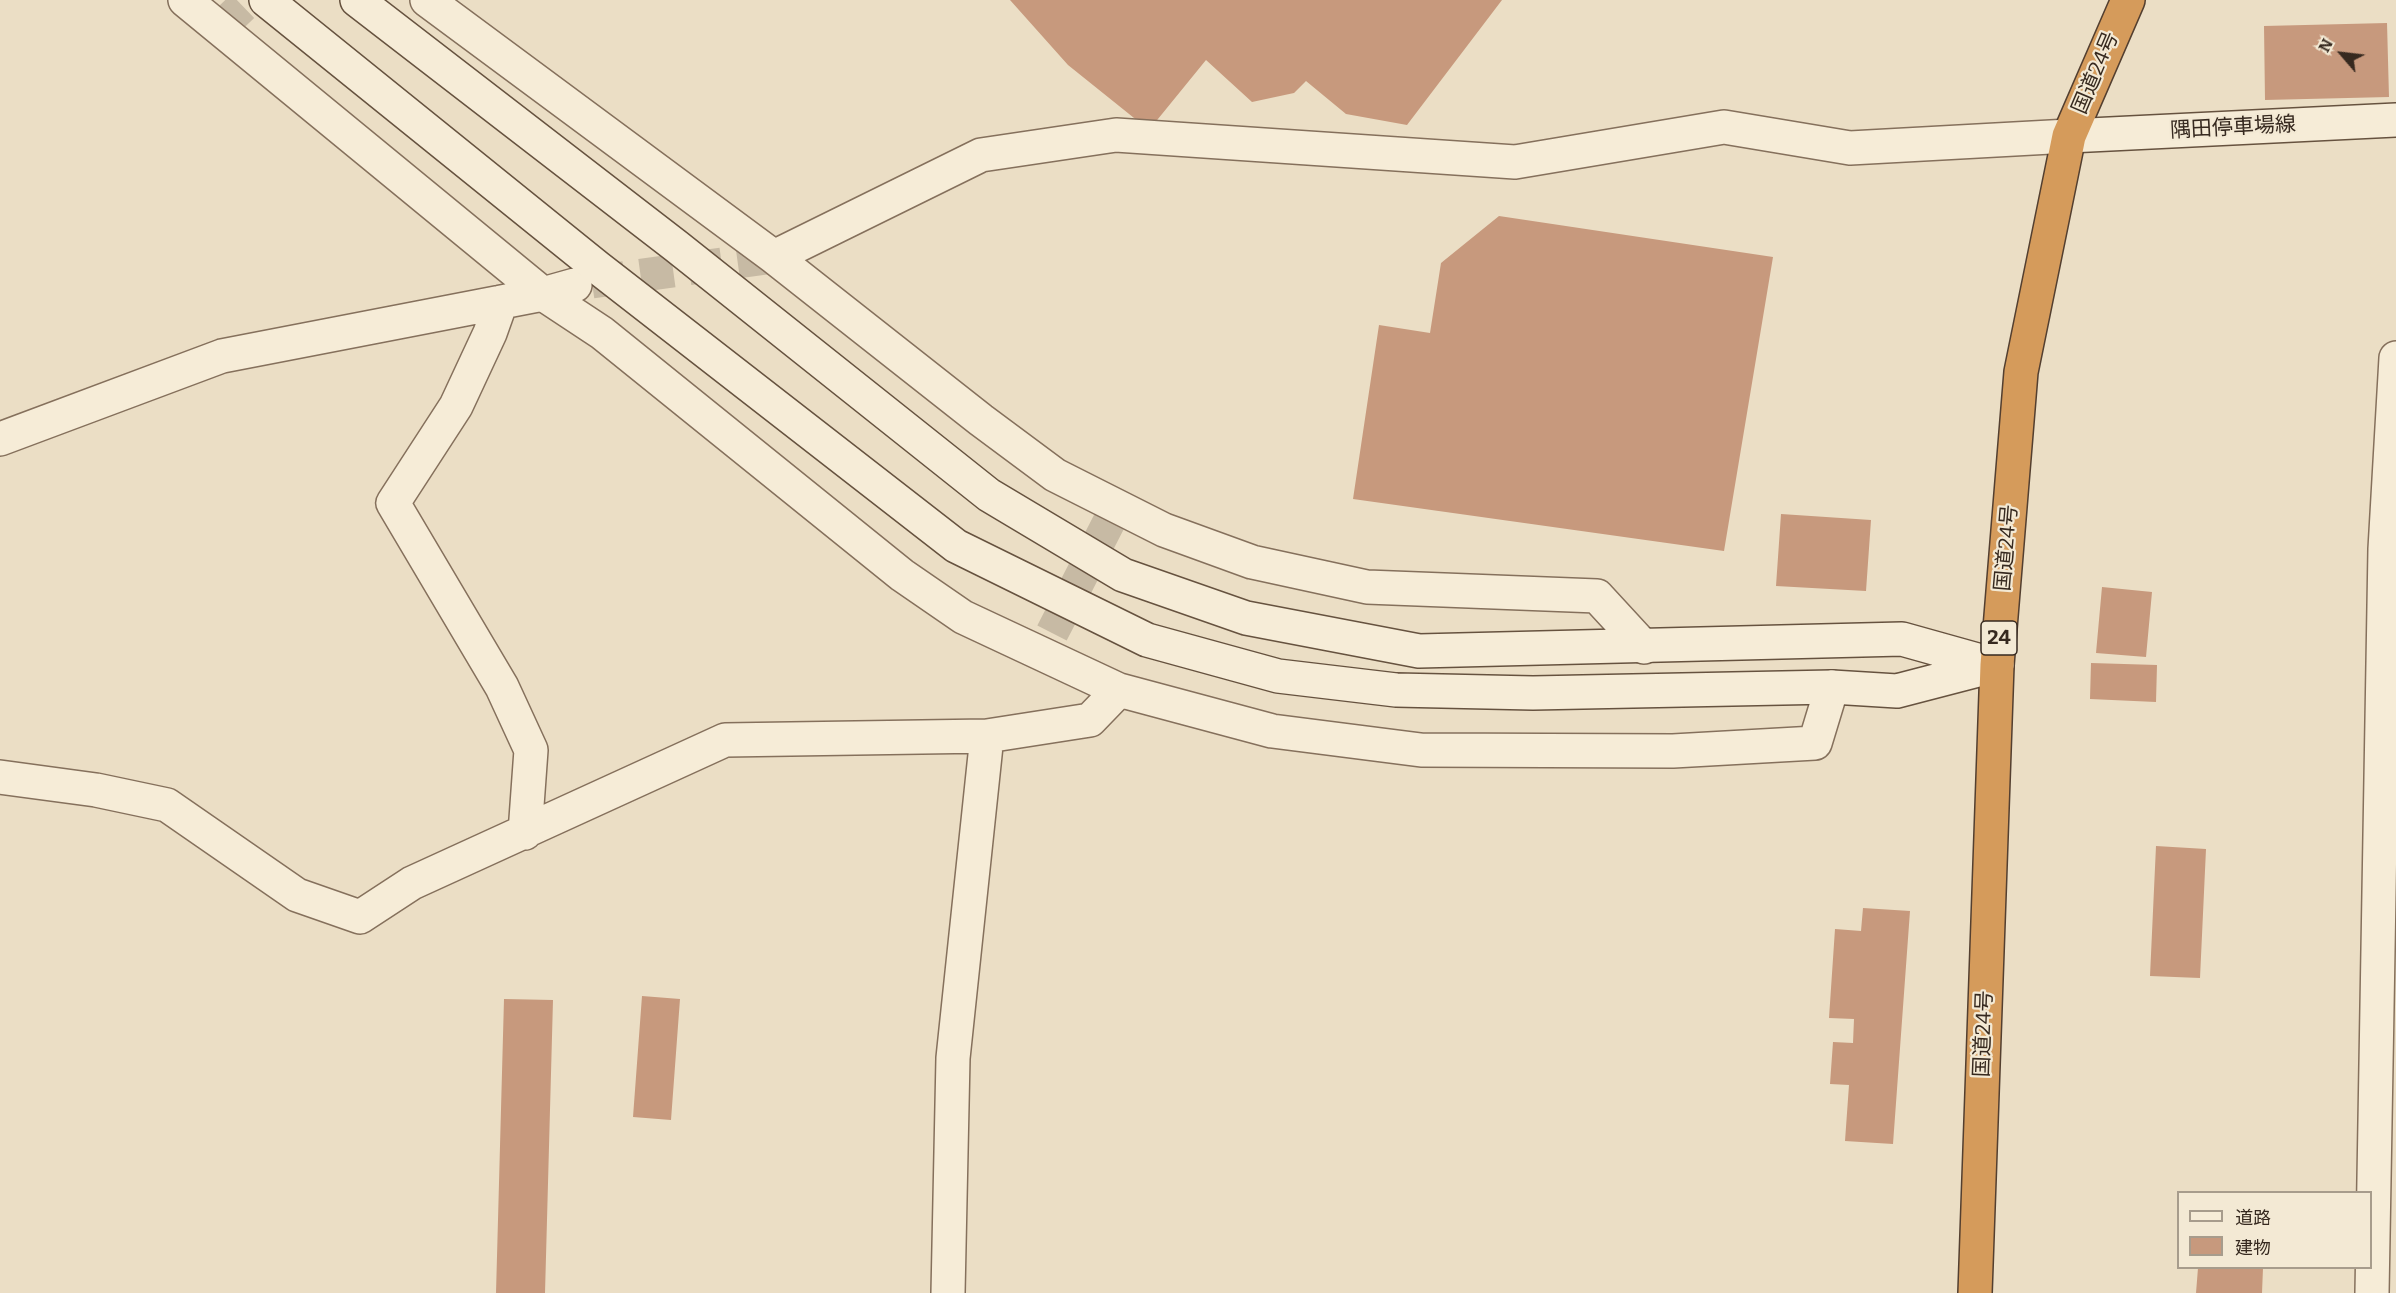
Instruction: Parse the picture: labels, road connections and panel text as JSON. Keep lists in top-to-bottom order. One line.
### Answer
{"streets":{"highway":["国道24号","24"],"street":["隅田停車場線"]},"crossings":[["国道24号","隅田停車場線"]],"legend":["道路","建物"],"north":"top left"}
